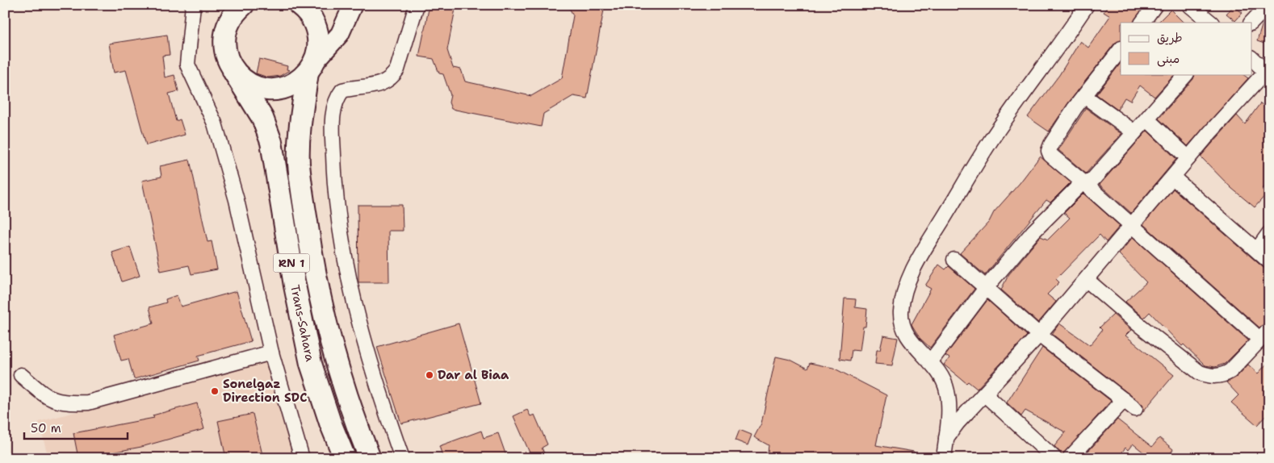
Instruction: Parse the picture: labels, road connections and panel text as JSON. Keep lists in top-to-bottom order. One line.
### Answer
{"streets":{"highway":["RN 1","Trans-Sahara"]},"places":["Dar al Biaa","Sonelgaz Direction SDC"],"legend":["طريق","مبنى"],"scale_bar":"50 m"}
